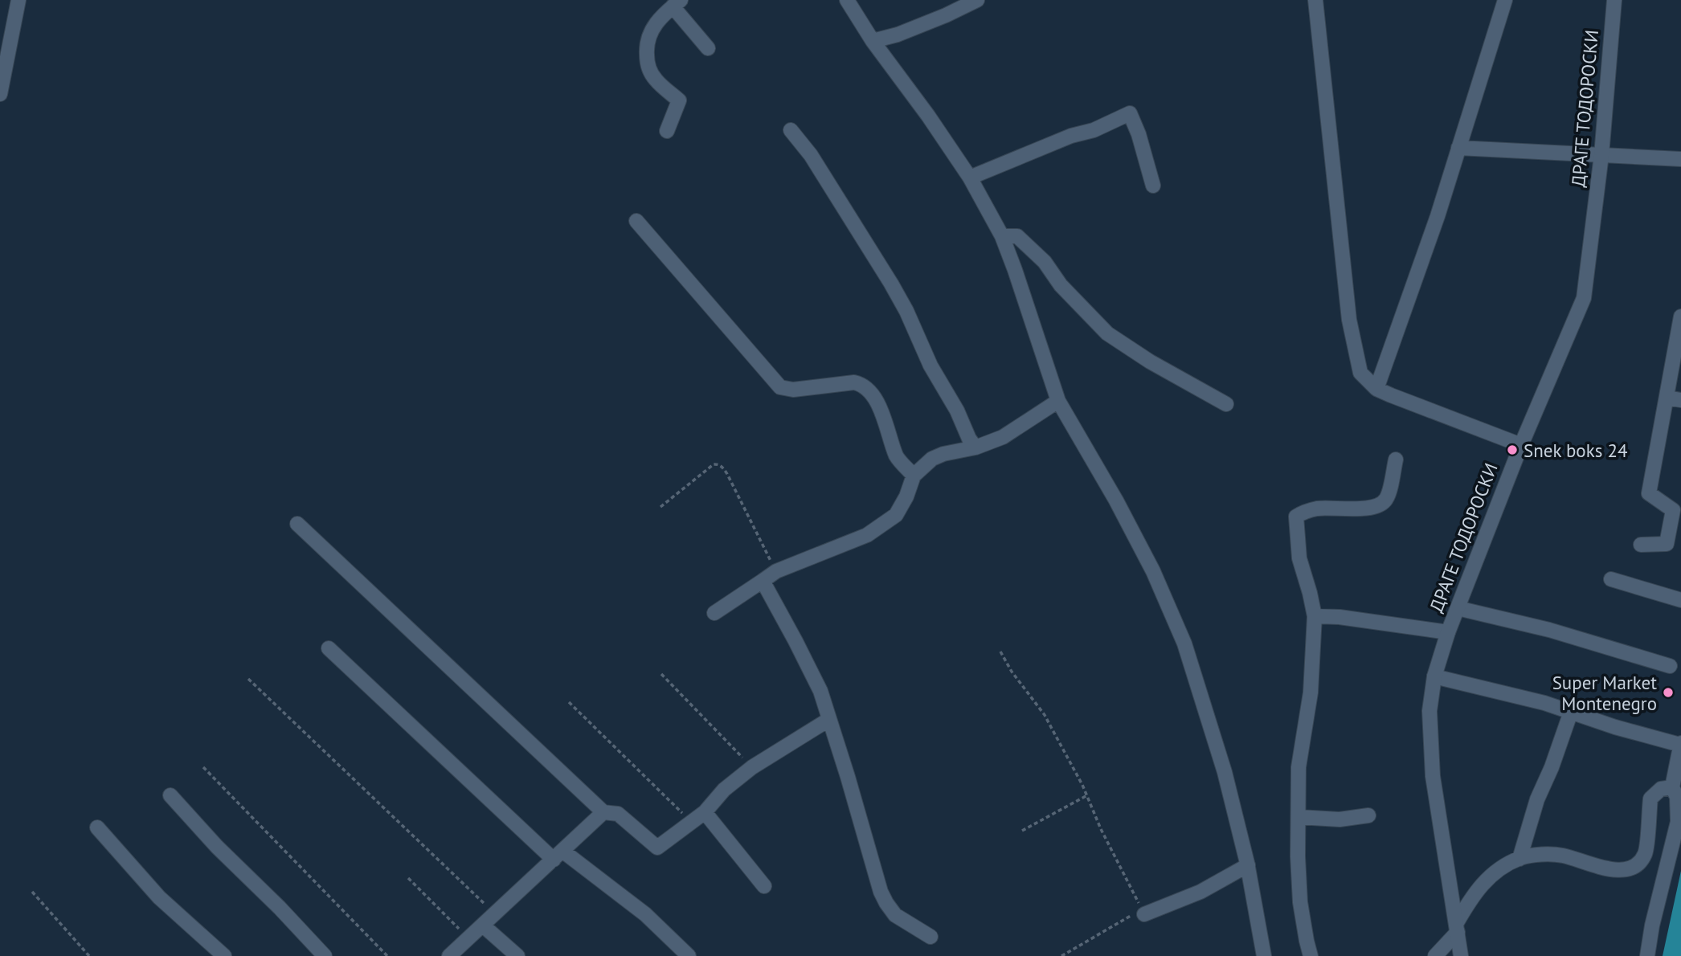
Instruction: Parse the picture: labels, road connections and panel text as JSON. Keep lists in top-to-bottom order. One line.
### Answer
{"streets":{"street":["ДРАГЕ ТОДОРОСКИ"]},"places":["Snek boks 24","Super Market Montenegro"]}
